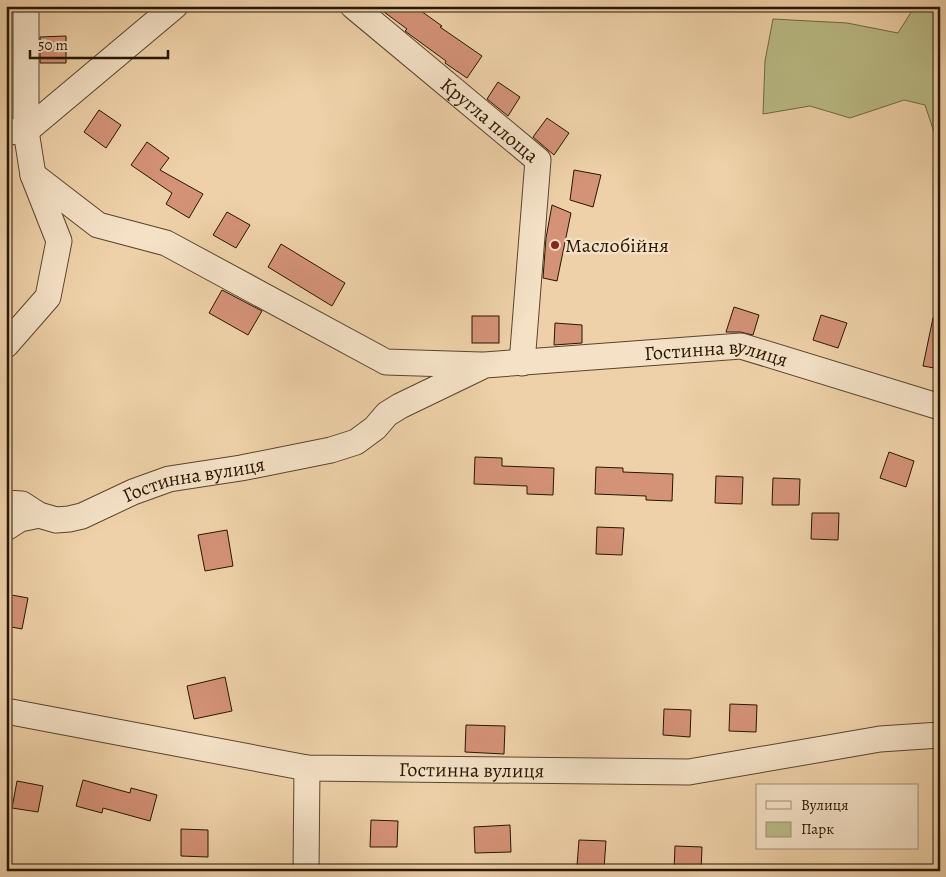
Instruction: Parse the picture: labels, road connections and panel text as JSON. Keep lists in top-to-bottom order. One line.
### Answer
{"streets":{"street":["Кругла площа","Гостинна вулиця"]},"crossings":[["Кругла площа","Гостинна вулиця"]],"places":["Маслобійня"],"legend":["Вулиця","Парк"],"scale_bar":"50 m"}
